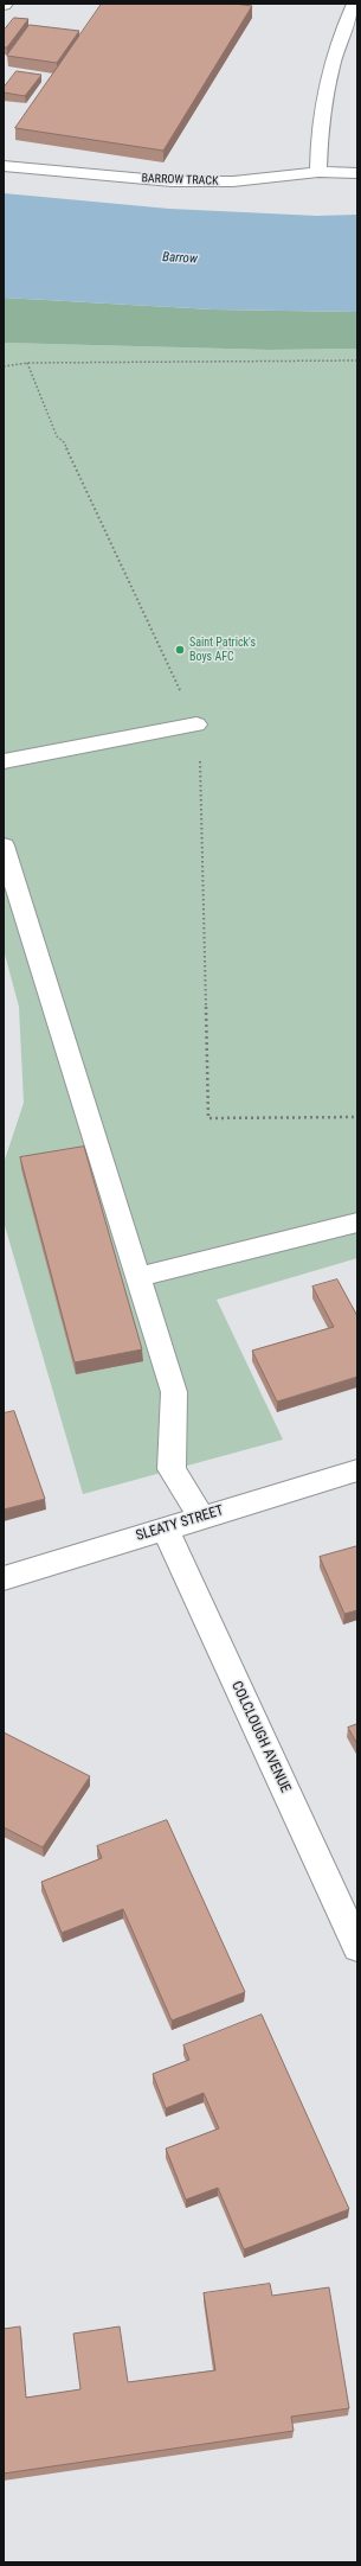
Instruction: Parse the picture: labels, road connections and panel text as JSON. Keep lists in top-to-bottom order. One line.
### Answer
{"streets":{"street":["BARROW TRACK","SLEATY STREET","COLCLOUGH AVENUE"]},"crossings":[["SLEATY STREET","COLCLOUGH AVENUE"]],"water":["Barrow"],"places":["Saint Patrick's Boys AFC"]}
